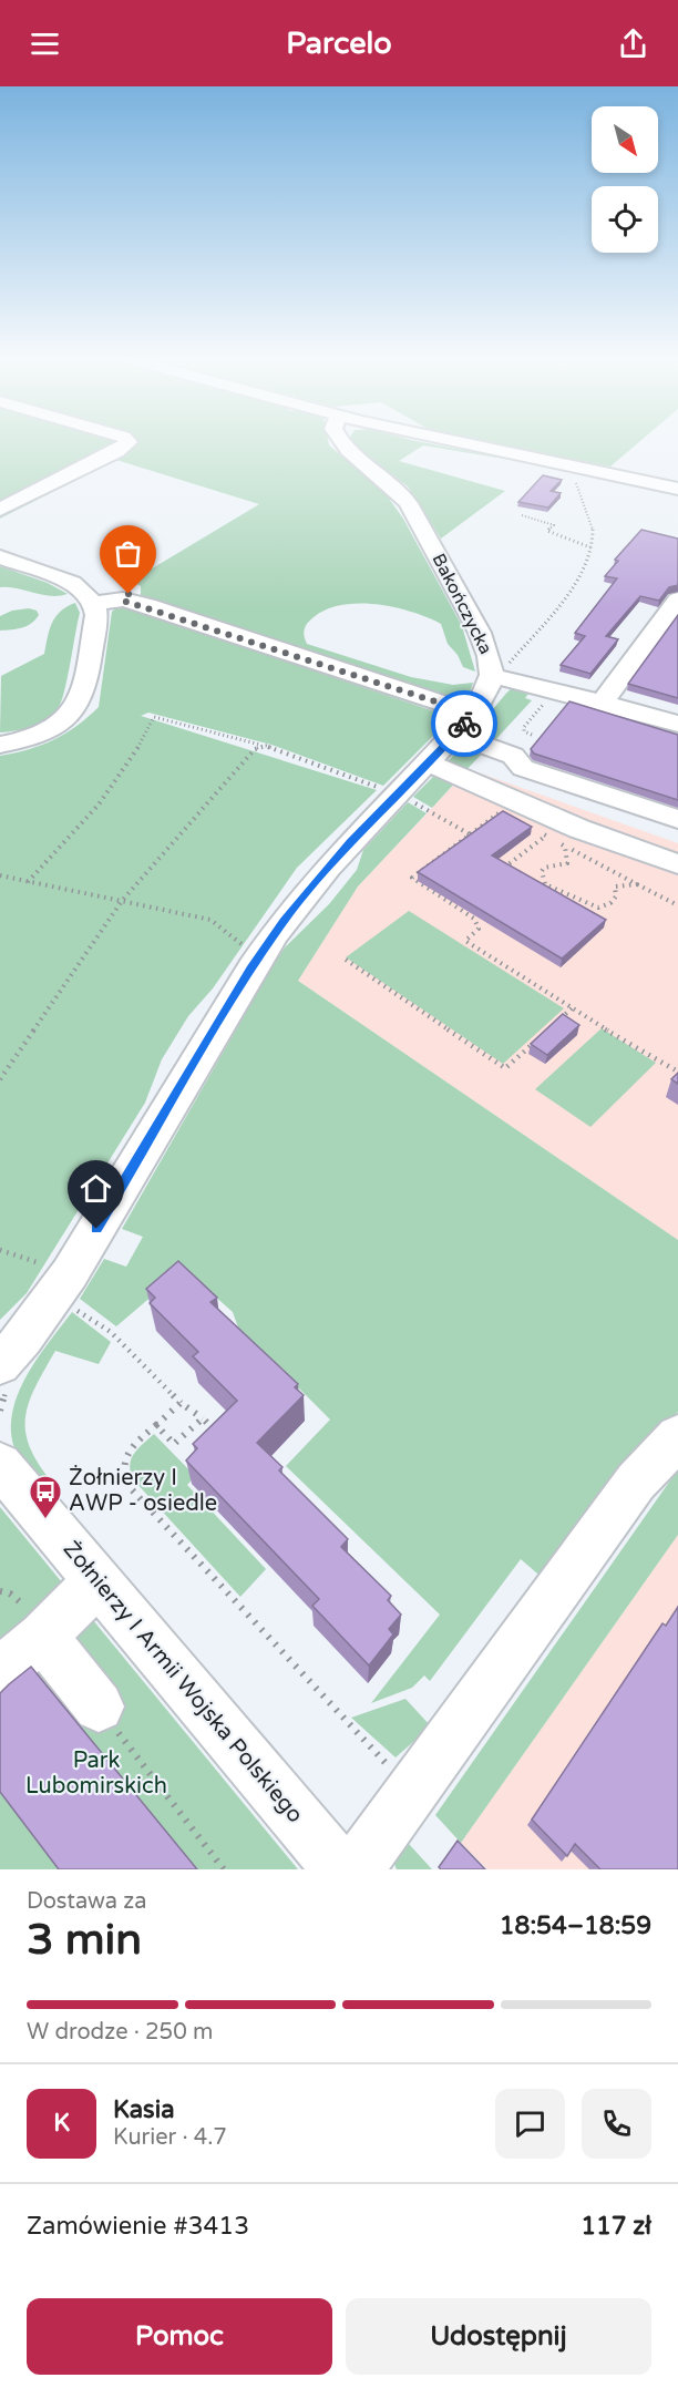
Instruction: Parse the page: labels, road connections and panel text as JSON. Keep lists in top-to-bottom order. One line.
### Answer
{"streets":{"street":["Bakończycka","Żołnierzy I Armii Wojska Polskiego"]},"parks":["Park Lubomirskich"],"places":{"bus stop":["Żołnierzy I AWP - osiedle"]},"north":"bottom right","page":{"header":"Parcelo","heading":["3 min","Dostawa za","18:54–18:59"],"panel":["Kasia","Kurier · 4.7","Zamówienie #3413","117 zł"],"bar":"W drodze · 250 m","round":"K","buttons":["Pomoc","Udostępnij"]}}
